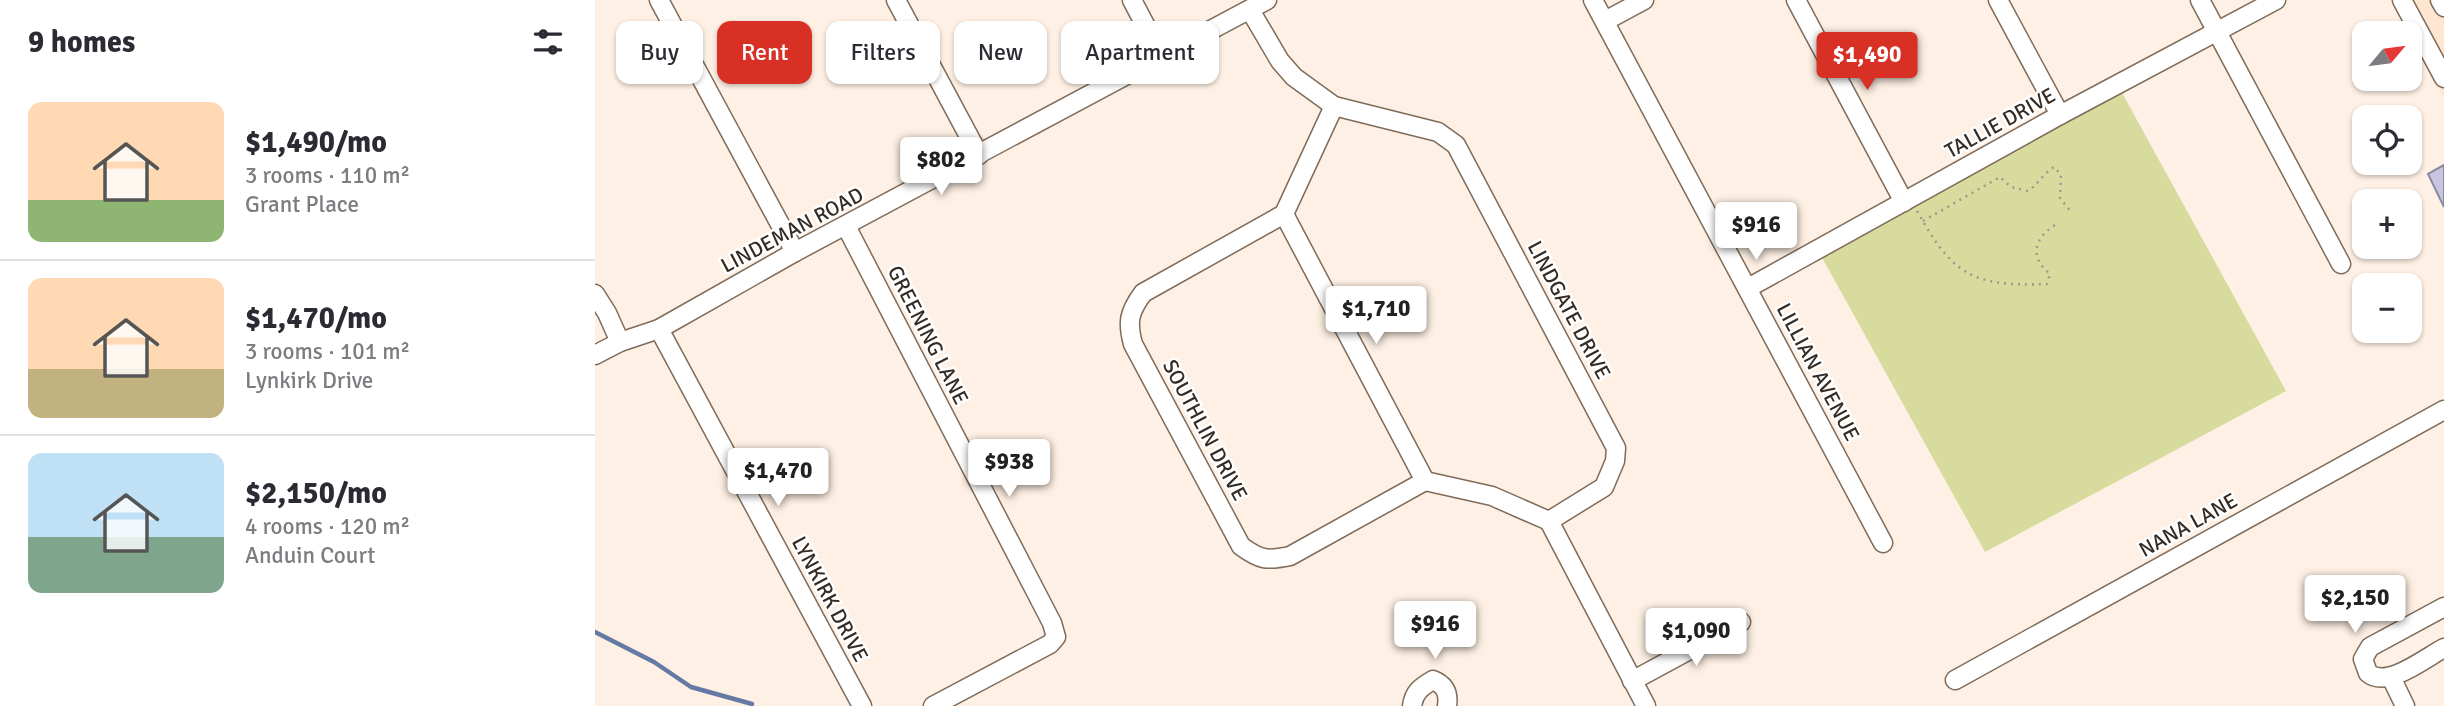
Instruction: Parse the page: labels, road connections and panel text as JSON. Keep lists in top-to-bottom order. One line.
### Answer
{"streets":{"street":["TALLIE DRIVE","LINDEMAN ROAD","LINDGATE DRIVE","GREENING LANE","LILLIAN AVENUE","SOUTHLIN DRIVE","NANA LANE","LYNKIRK DRIVE"]},"crossings":[["TALLIE DRIVE","LILLIAN AVENUE"],["LINDEMAN ROAD","LINDGATE DRIVE"],["LINDEMAN ROAD","GREENING LANE"],["LINDEMAN ROAD","LYNKIRK DRIVE"]],"north":"top right","page":{"heading":"9 homes","map_buttons":["+","−"],"chip":["Buy","Rent","Filters","New","Apartment"],"price":["$1,490","$802","$916","$1,710","$938","$1,470","$2,150","$916","$1,090"],"list":[{"name":"$1,490/mo","note":"3 rooms · 110 m² · Grant Place"},{"name":"$1,470/mo","note":"3 rooms · 101 m² · Lynkirk Drive"},{"name":"$2,150/mo","note":"4 rooms · 120 m² · Anduin Court"}]}}
